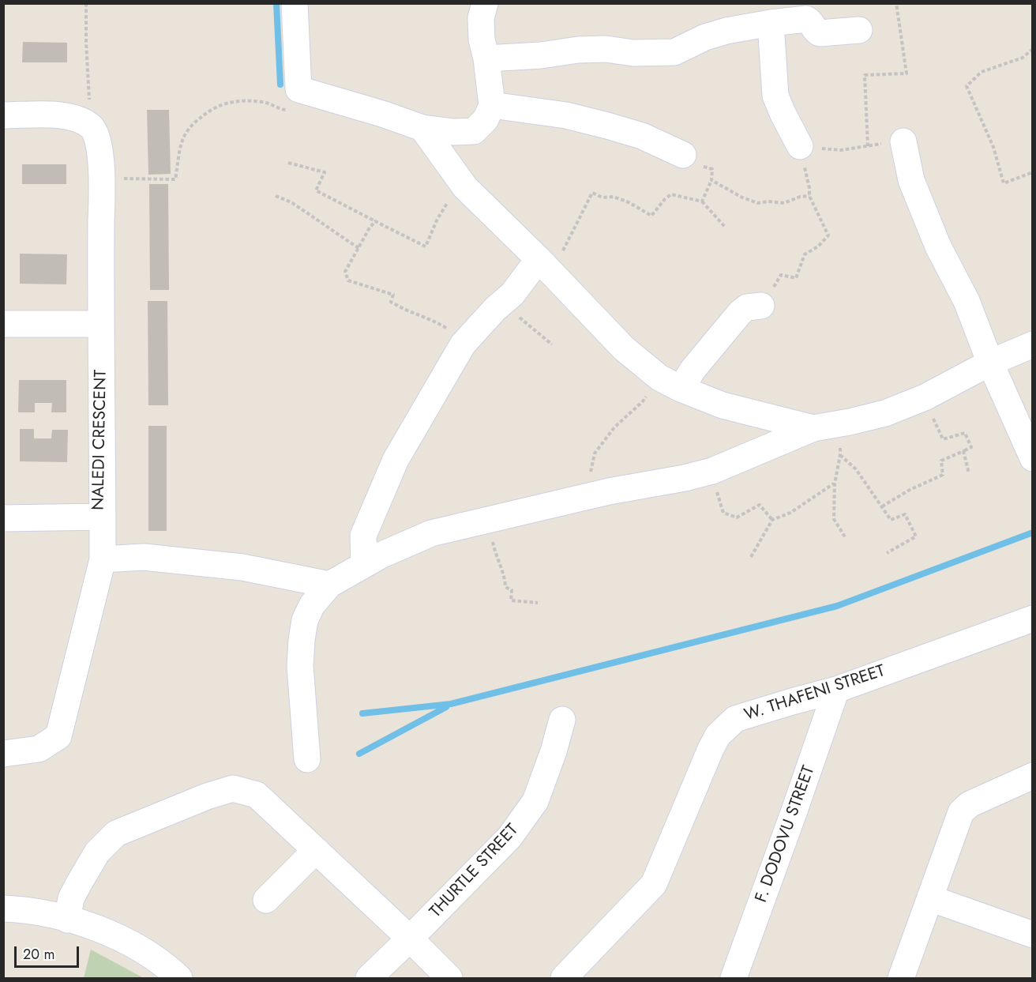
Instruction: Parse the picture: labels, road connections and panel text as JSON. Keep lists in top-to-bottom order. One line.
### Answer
{"streets":{"street":["NALEDI CRESCENT","W. THAFENI STREET","F. DODOVU STREET","THURTLE STREET"]},"crossings":[["W. THAFENI STREET","F. DODOVU STREET"]],"scale_bar":"20 m"}
